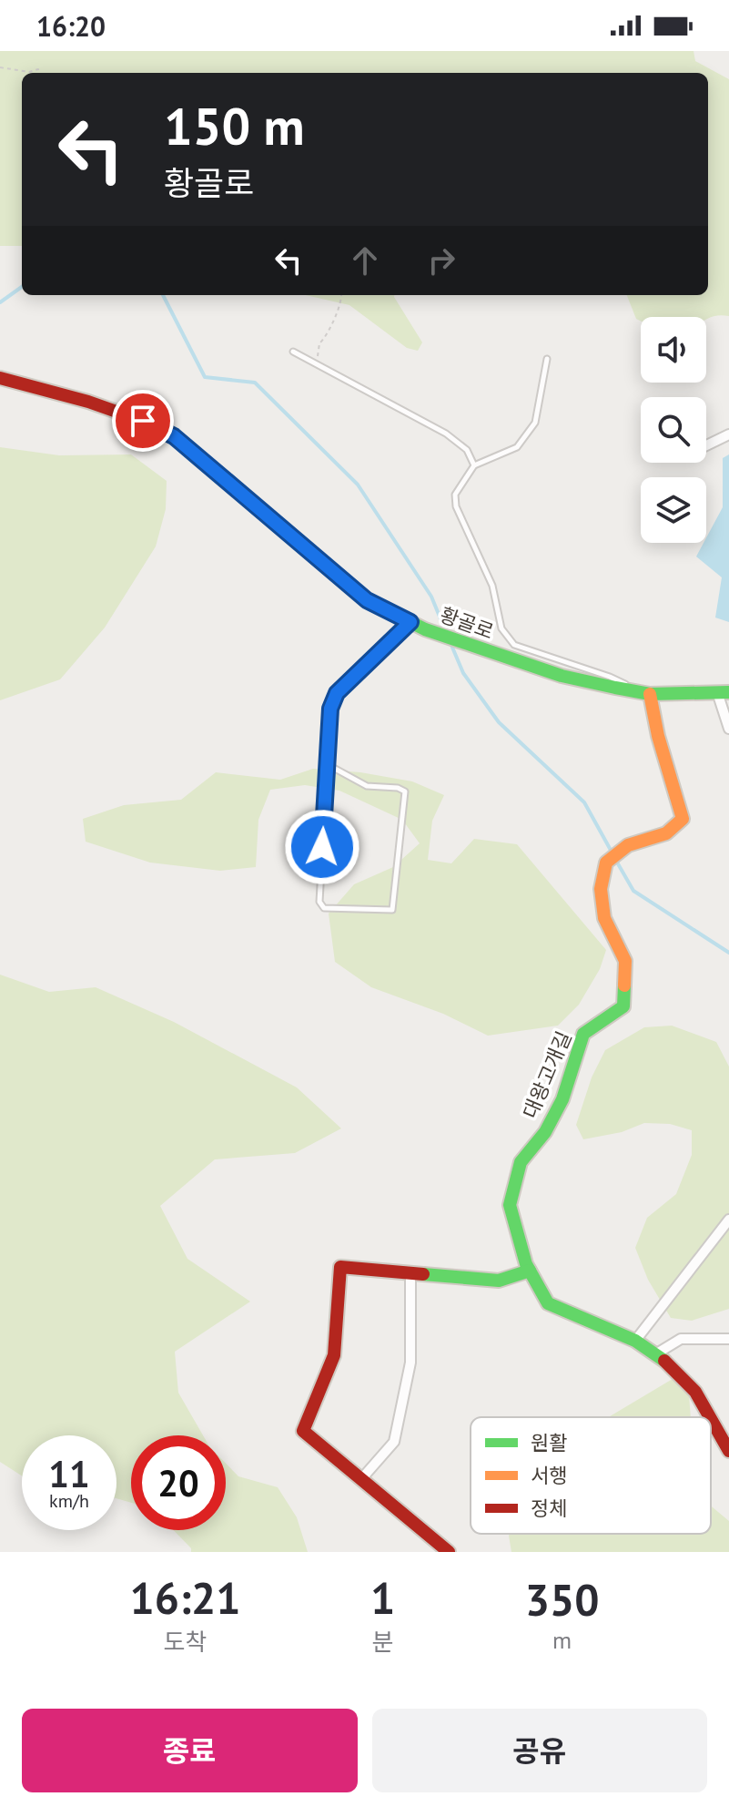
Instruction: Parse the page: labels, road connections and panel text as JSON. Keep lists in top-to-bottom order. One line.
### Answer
{"streets":{"street":["황골로","대왕고개길"]},"crossings":[["황골로","대왕고개길"]],"legend":["원활","서행","정체"],"page":{"status":"16:20","turn":["150 m","황골로"],"speed":"11 km/h","limit":"20","eta":["16:21","도착","1","분","350","m"],"buttons":["종료","공유"]}}
